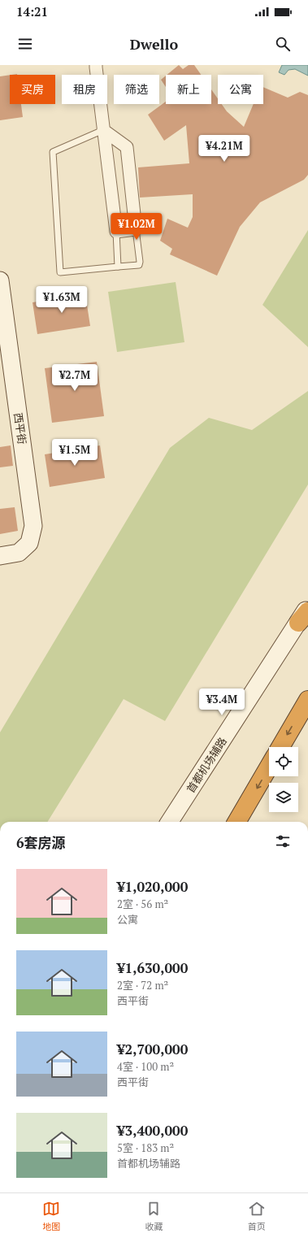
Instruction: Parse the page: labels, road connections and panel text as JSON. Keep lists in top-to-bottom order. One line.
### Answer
{"streets":{"street":["西平街","首都机场辅路"]},"page":{"status":"14:21","header":"Dwello","chip":["买房","租房","筛选","新上","公寓"],"price":["¥4.21M","¥1.02M","¥1.63M","¥2.7M","¥1.5M","¥3.4M"],"heading":"6套房源","list":[{"name":"¥1,020,000","note":"2室 · 56 m² · 公寓"},{"name":"¥1,630,000","note":"2室 · 72 m² · 西平街"},{"name":"¥2,700,000","note":"4室 · 100 m² · 西平街"},{"name":"¥3,400,000","note":"5室 · 183 m² · 首都机场辅路"}],"tabs":["地图","收藏","首页"]}}
